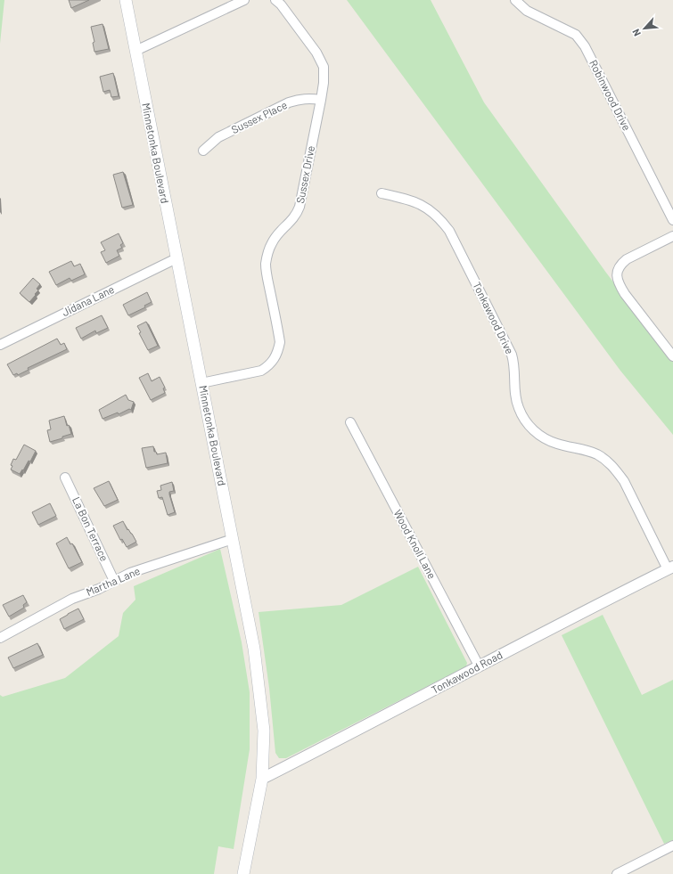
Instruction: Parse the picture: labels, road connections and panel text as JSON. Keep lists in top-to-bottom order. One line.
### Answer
{"streets":{"main road":["Minnetonka Boulevard"],"street":["Robinwood Drive","Sussex Place","Sussex Drive","Jidana Lane","Tonkawood Drive","La Bon Terrace","Wood Knoll Lane","Martha Lane","Tonkawood Road"]},"crossings":[["Sussex Place","Sussex Drive"],["Minnetonka Boulevard","Sussex Drive"],["Minnetonka Boulevard","Jidana Lane"],["Minnetonka Boulevard","Martha Lane"],["Minnetonka Boulevard","Tonkawood Road"],["Tonkawood Drive","Tonkawood Road"],["La Bon Terrace","Martha Lane"],["Wood Knoll Lane","Tonkawood Road"]],"north":"bottom left"}
